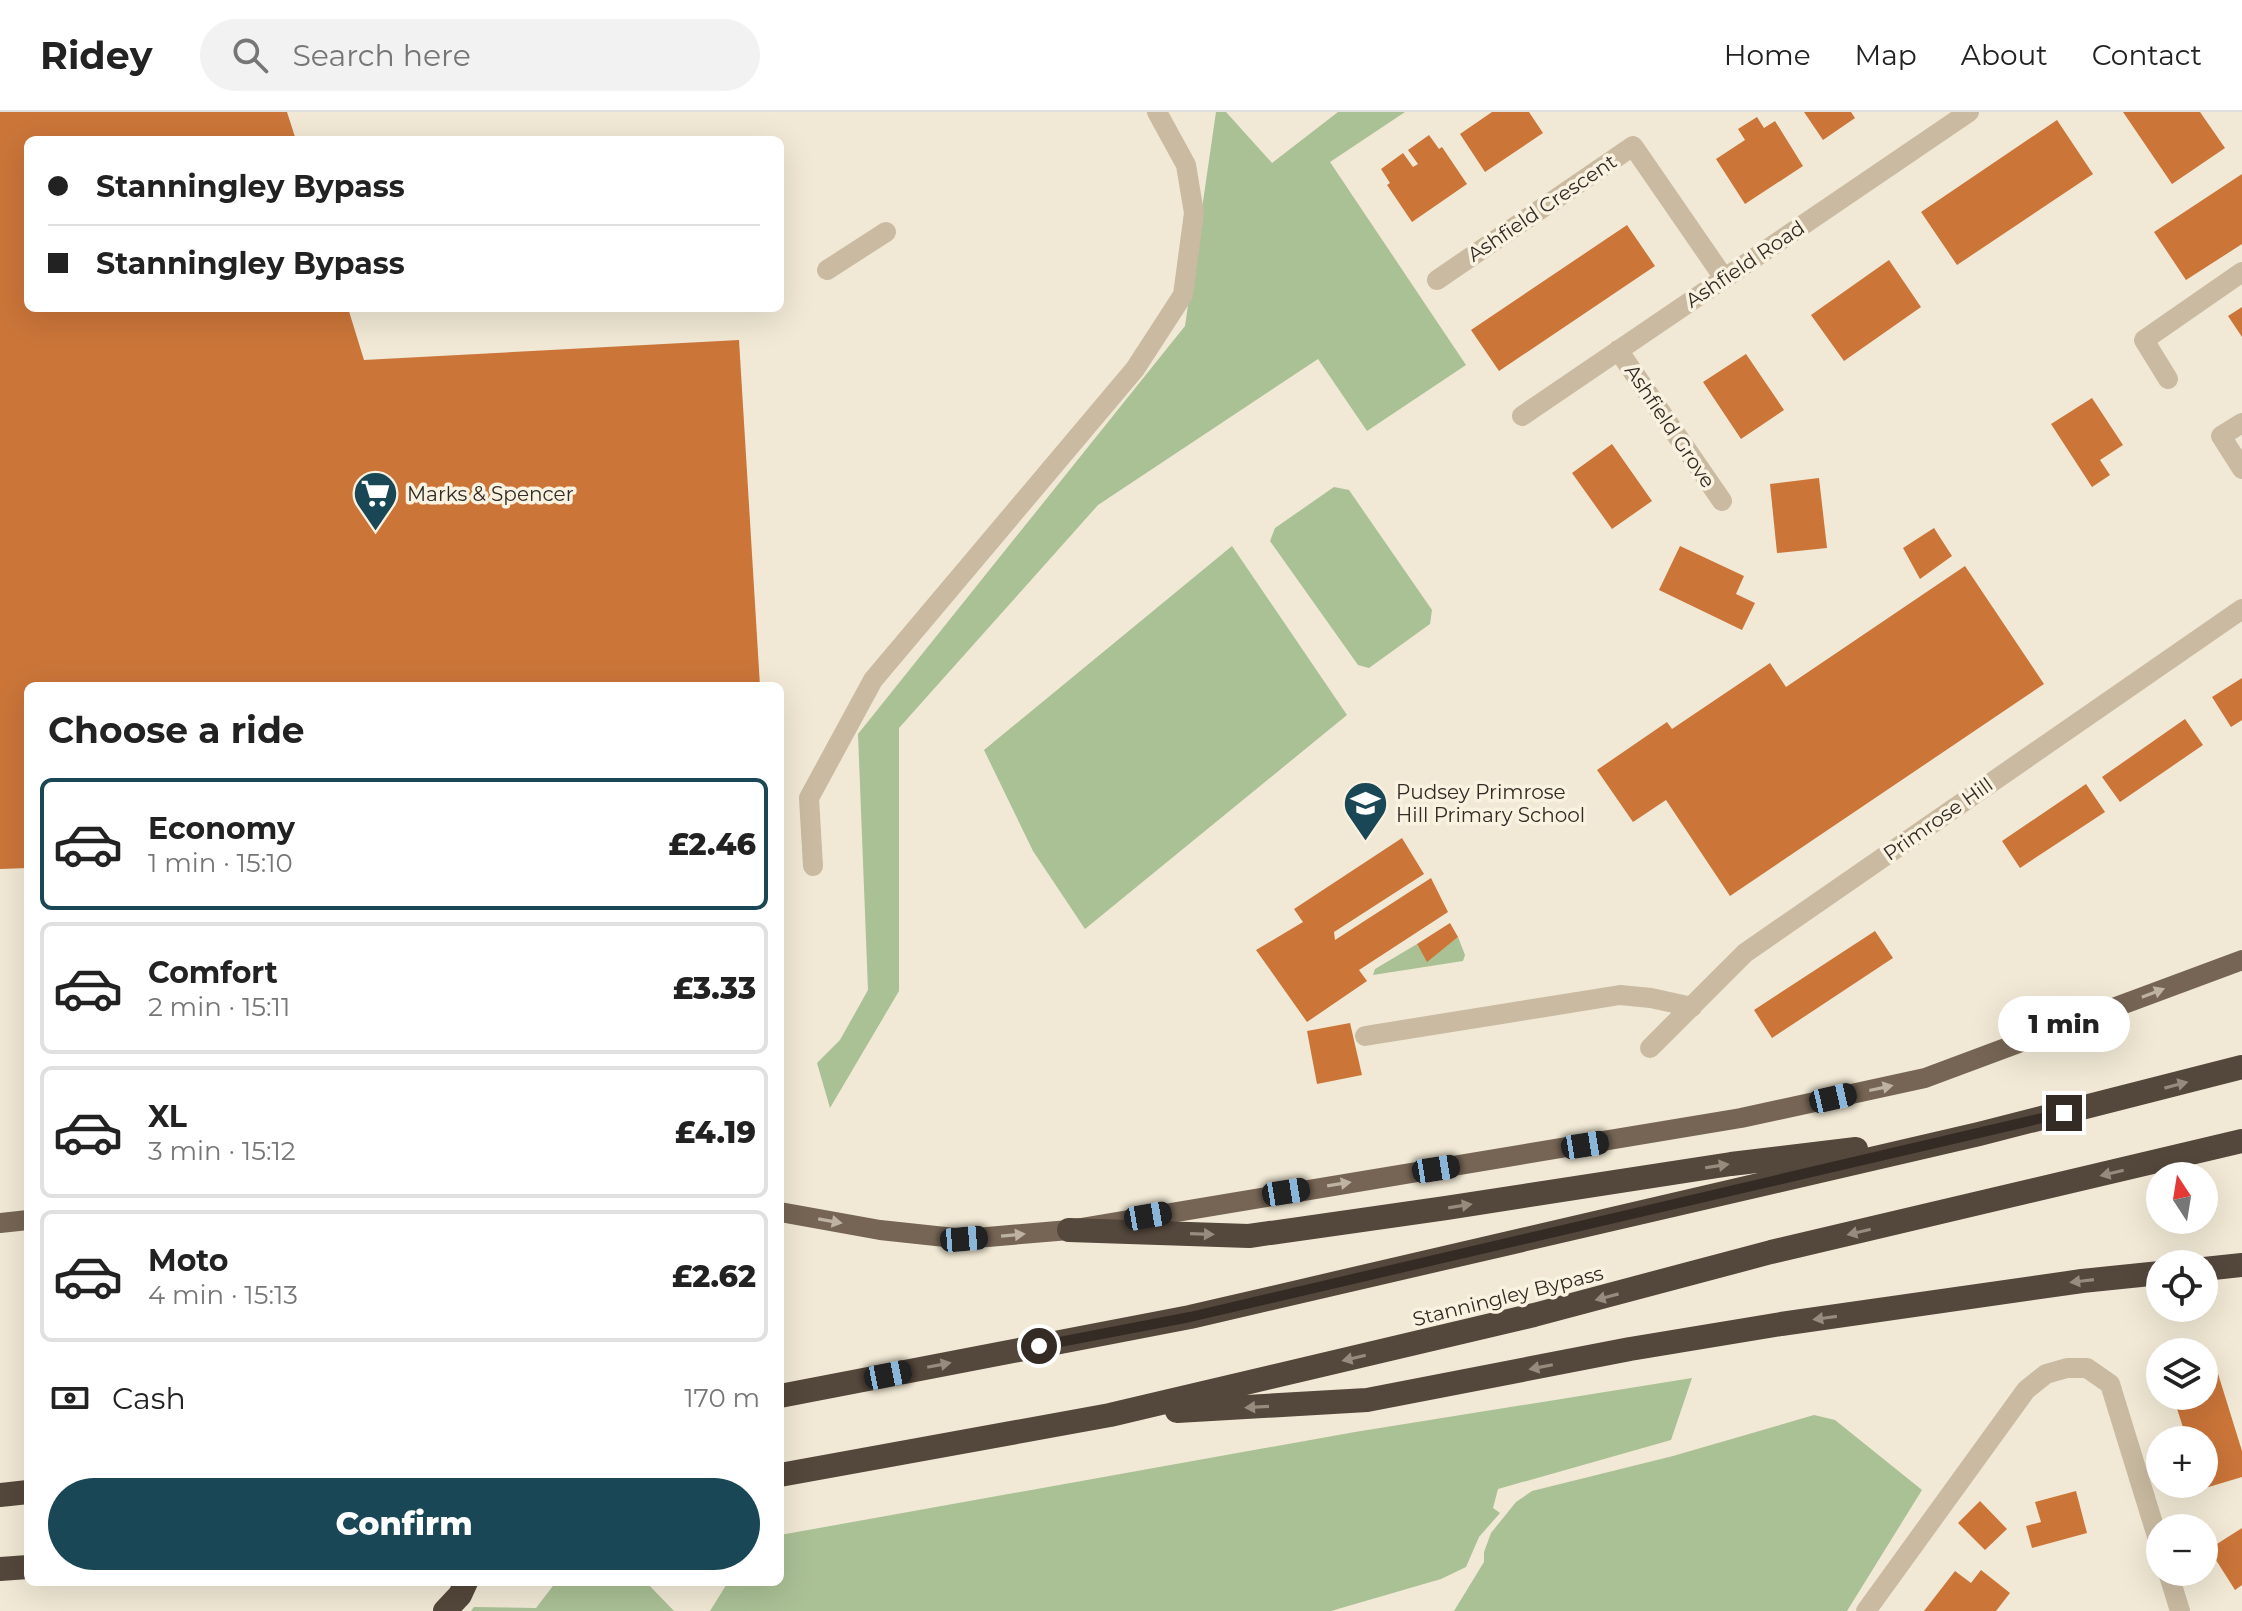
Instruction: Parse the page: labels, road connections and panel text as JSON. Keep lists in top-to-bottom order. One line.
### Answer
{"streets":{"highway":["Stanningley Bypass"],"street":["Ashfield Crescent","Ashfield Road","Ashfield Grove","Primrose Hill"]},"crossings":[["Ashfield Crescent","Ashfield Road"],["Ashfield Road","Ashfield Grove"]],"places":{"supermarket":["Marks & Spencer"],"school or university":["Pudsey Primrose Hill Primary School"]},"north":"top","page":{"header":"Ridey","search":"Search here","nav":["Home","Map","About","Contact"],"banner":["Stanningley Bypass","Stanningley Bypass"],"heading":"Choose a ride","list":[{"name":"Economy","note":"1 min · 15:10","value":"£2.46"},{"name":"Comfort","note":"2 min · 15:11","value":"£3.33"},{"name":"XL","note":"3 min · 15:12","value":"£4.19"},{"name":"Moto","note":"4 min · 15:13","value":"£2.62"}],"bubble":"1 min","map_buttons":["+","−"],"pay":["Cash","170 m"],"buttons":"Confirm"}}
